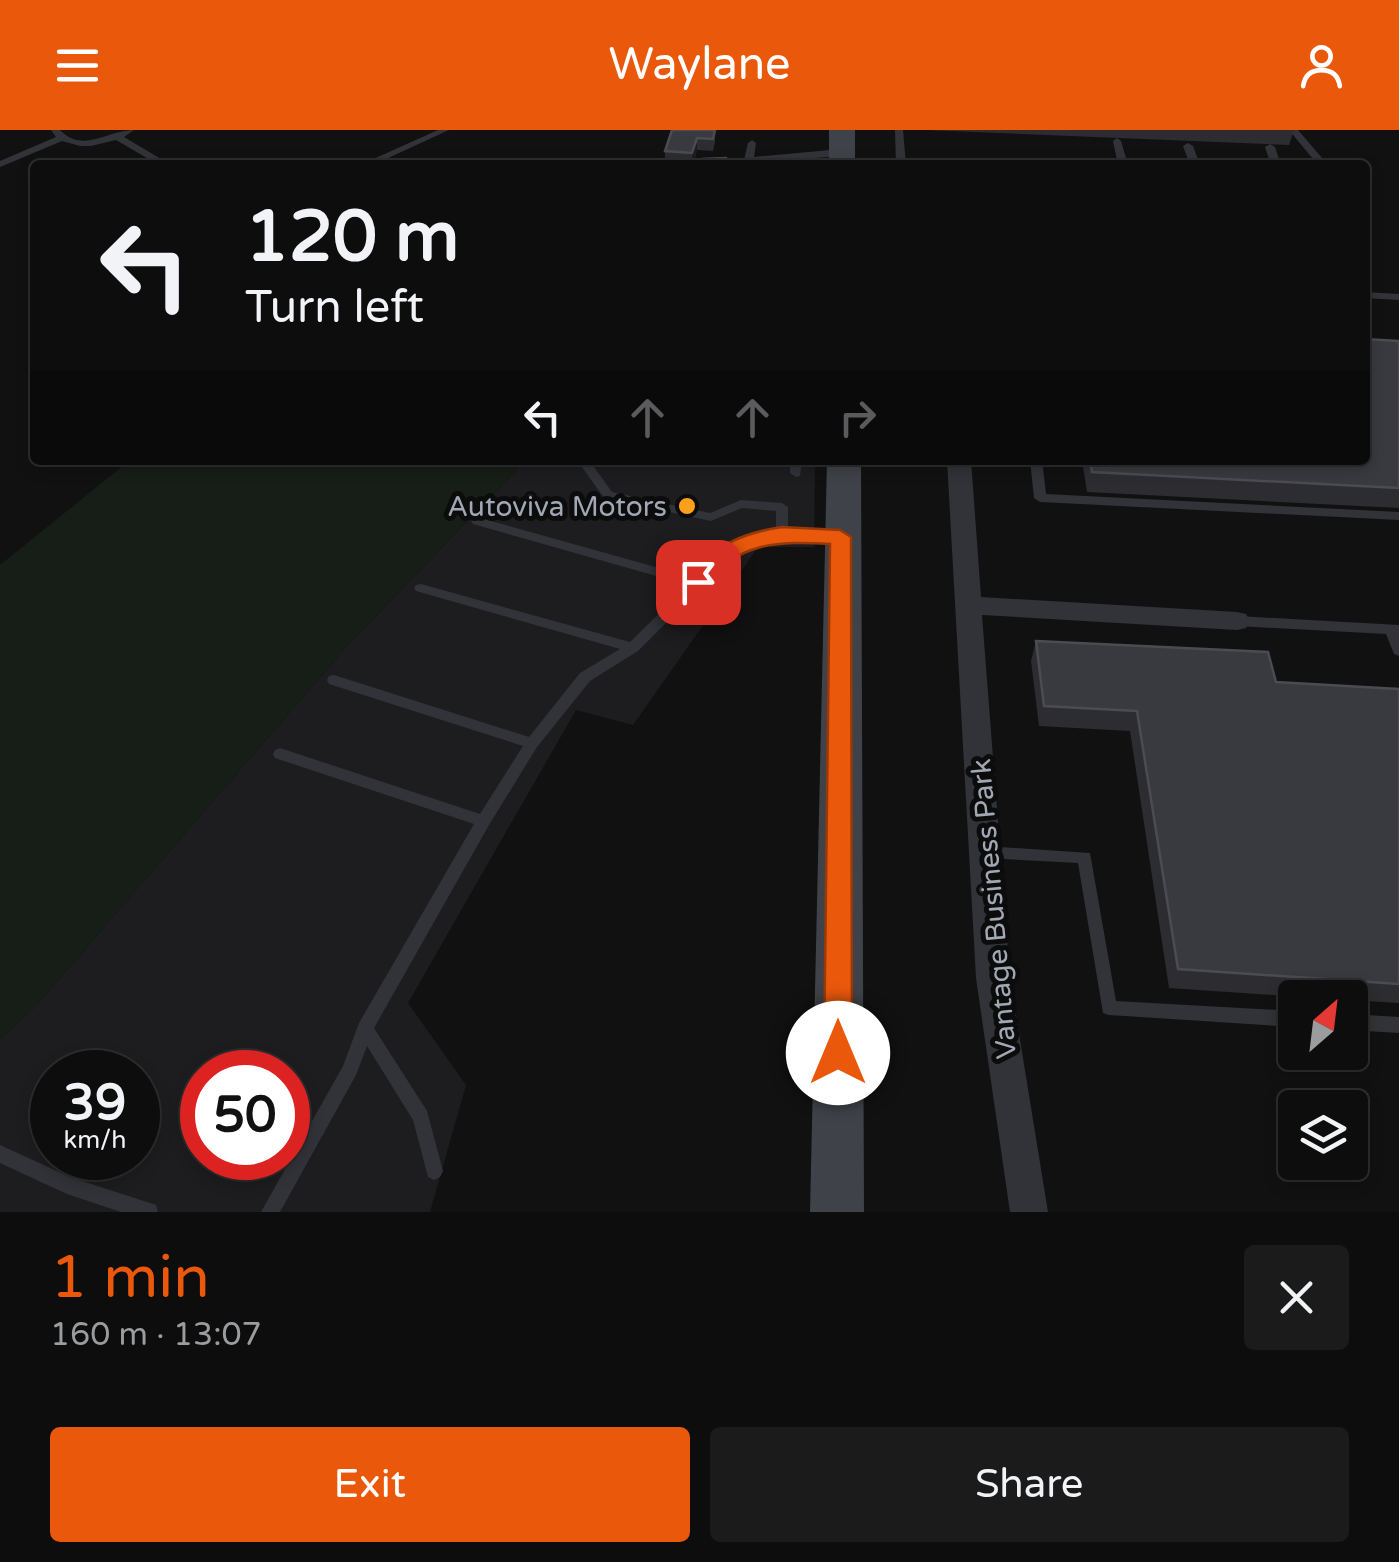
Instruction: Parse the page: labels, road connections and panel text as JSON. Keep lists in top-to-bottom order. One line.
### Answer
{"streets":{"street":["Vantage Business Park"]},"places":["Autoviva Motors"],"north":"top right","page":{"header":"Waylane","turn":["120 m","Turn left"],"speed":"39 km/h","limit":"50","heading":["1 min","160 m · 13:07"],"buttons":["Exit","Share"]}}
